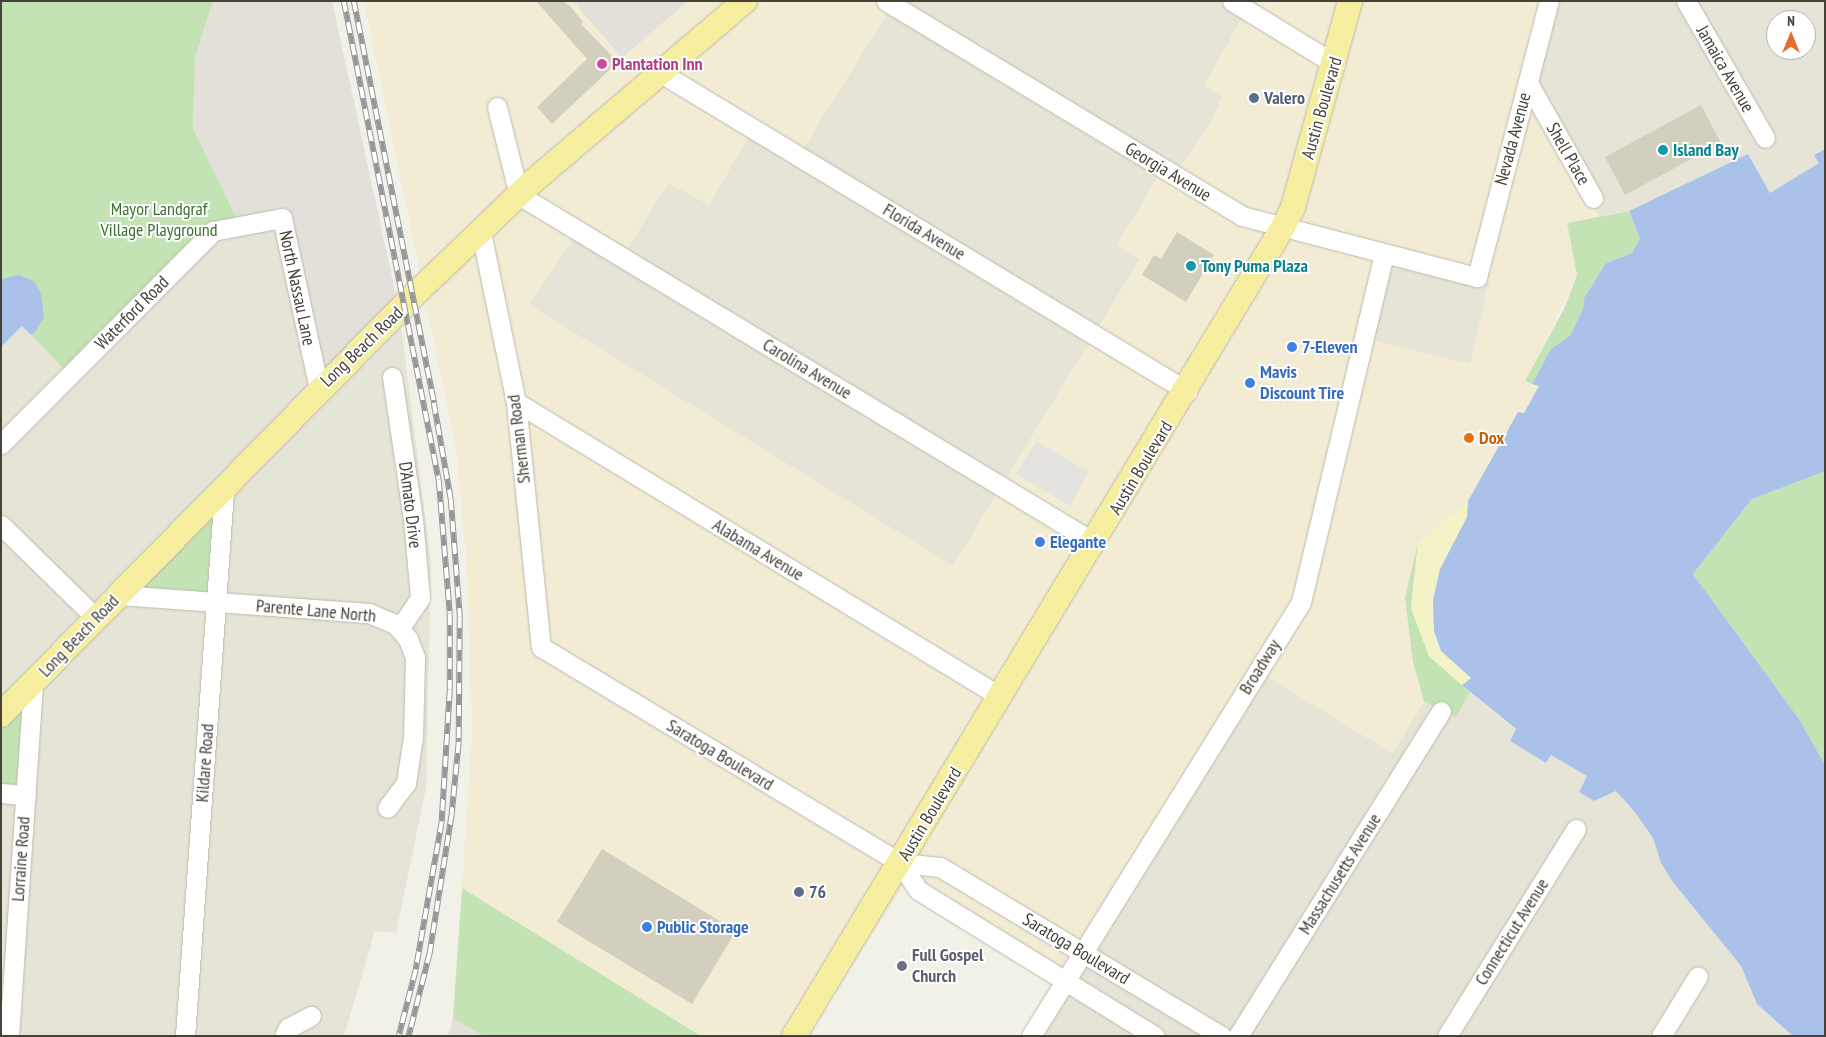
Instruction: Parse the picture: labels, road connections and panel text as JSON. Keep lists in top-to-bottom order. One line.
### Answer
{"streets":{"main road":["Austin Boulevard","Long Beach Road"],"street":["Jamaica Avenue","Nevada Avenue","Shell Place","Georgia Avenue","Florida Avenue","North Nassau Lane","Waterford Road","Carolina Avenue","Sherman Road","D'Amato Drive","Alabama Avenue","Parente Lane North","Broadway","Saratoga Boulevard","Kildare Road","Lorraine Road","Massachusetts Avenue","Connecticut Avenue"]},"crossings":[["Austin Boulevard","Georgia Avenue"],["Austin Boulevard","Florida Avenue"],["Austin Boulevard","Carolina Avenue"],["Austin Boulevard","Alabama Avenue"],["Austin Boulevard","Saratoga Boulevard"],["Nevada Avenue","Shell Place"],["Nevada Avenue","Georgia Avenue"],["Georgia Avenue","Broadway"],["Florida Avenue","Long Beach Road"],["North Nassau Lane","Waterford Road"],["North Nassau Lane","Long Beach Road"],["Long Beach Road","Carolina Avenue"],["Long Beach Road","Sherman Road"],["Long Beach Road","Parente Lane North"],["Long Beach Road","Kildare Road"],["Long Beach Road","Lorraine Road"],["Sherman Road","Alabama Avenue"],["Sherman Road","Saratoga Boulevard"],["D'Amato Drive","Parente Lane North"],["Parente Lane North","Kildare Road"],["Broadway","Saratoga Boulevard"]],"parks":["Mayor Landgraf Village Playground"],"places":["Plantation Inn","Valero","Island Bay","Tony Puma Plaza","7-Eleven","Mavis Discount Tire","Dox","Elegante","76","Public Storage","Full Gospel Church"],"north":"top"}
